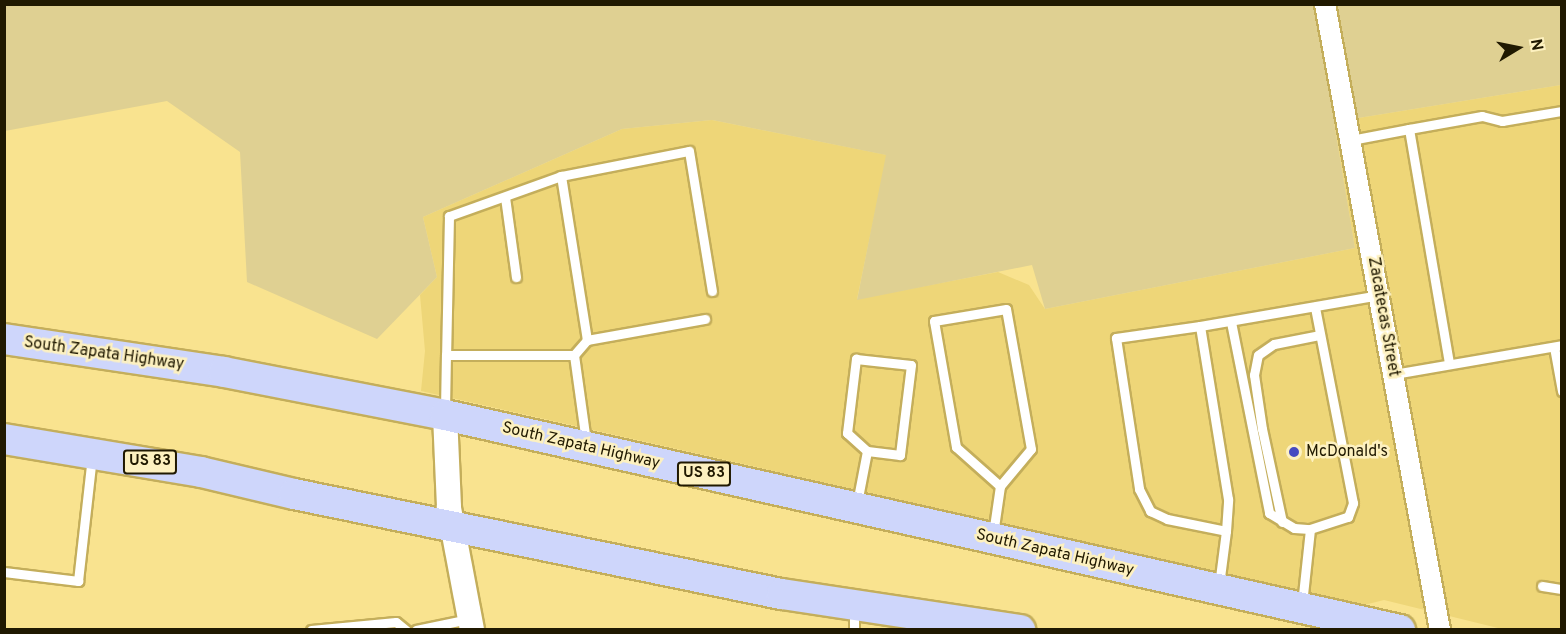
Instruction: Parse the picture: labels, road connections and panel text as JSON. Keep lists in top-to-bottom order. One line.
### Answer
{"streets":{"main road":["South Zapata Highway","US 83"],"street":["Zacatecas Street"]},"places":["McDonald's"],"north":"right"}
